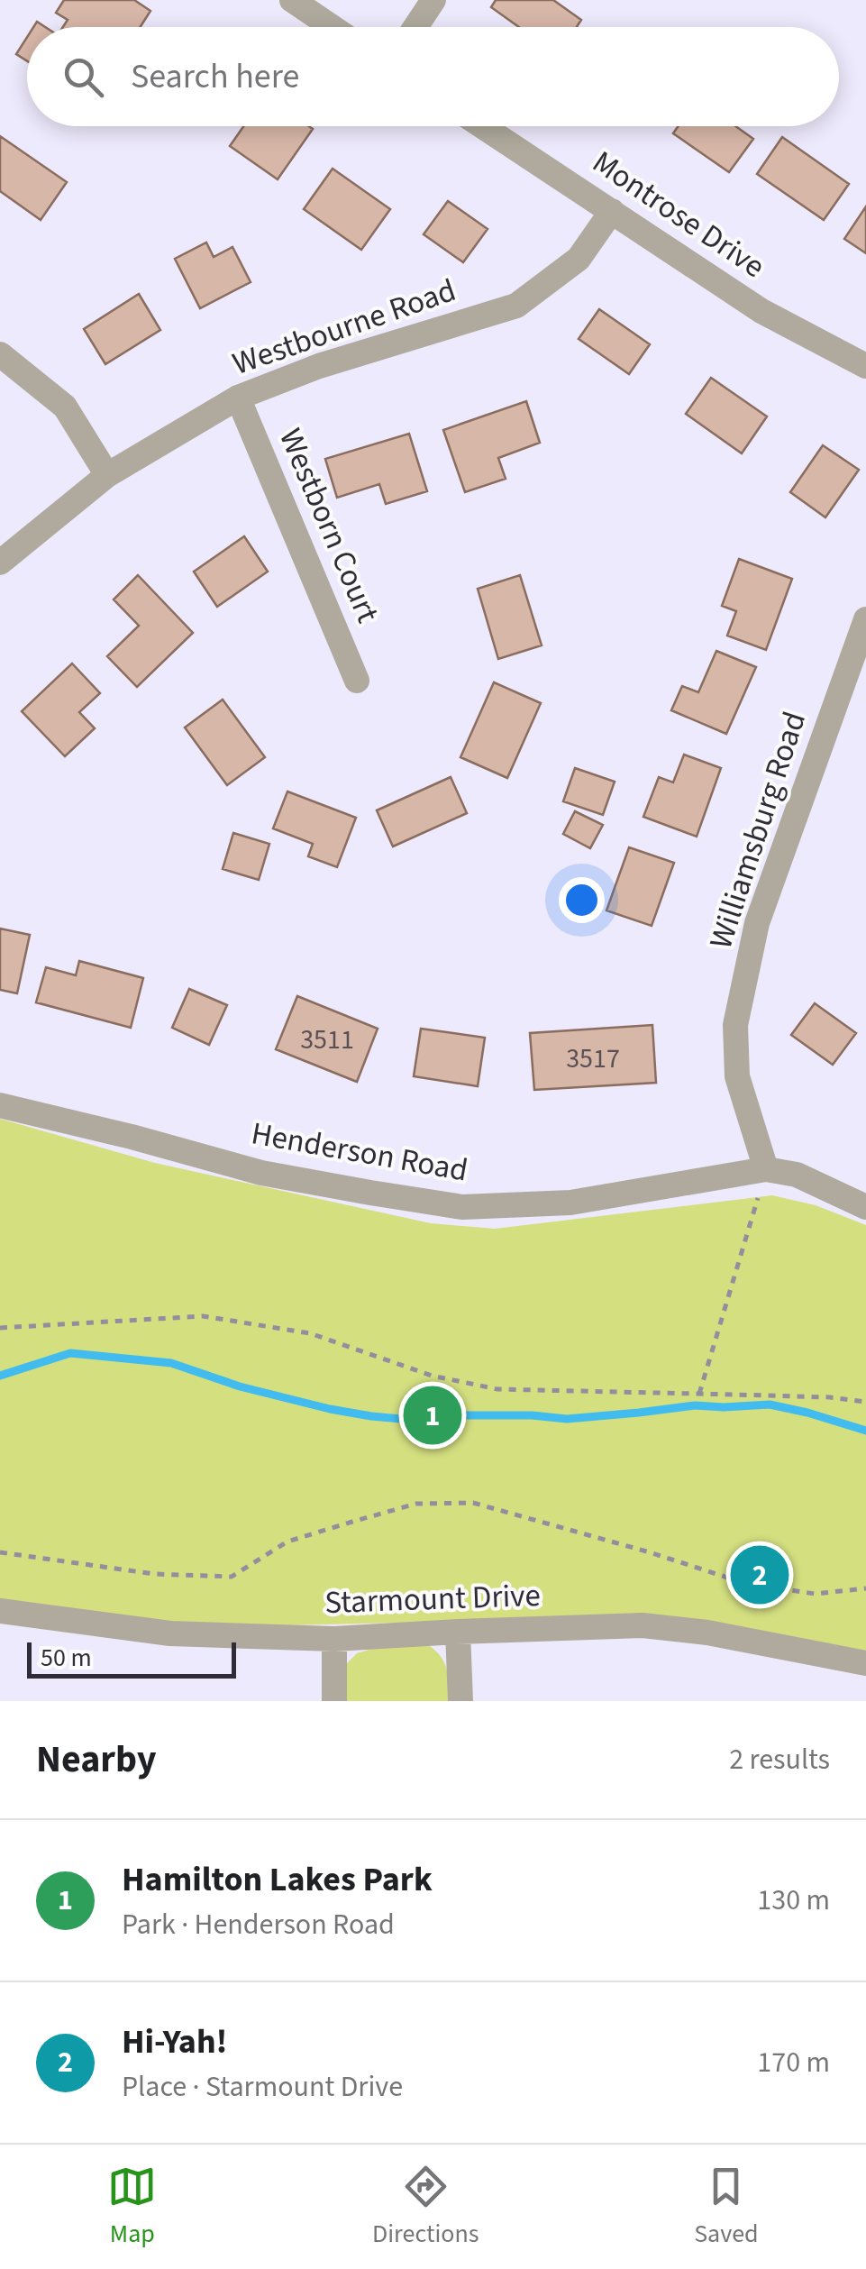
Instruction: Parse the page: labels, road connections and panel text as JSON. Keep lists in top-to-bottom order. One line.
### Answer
{"streets":{"street":["Montrose Drive","Westbourne Road","Westborn Court","Williamsburg Road","Henderson Road","Starmount Drive"]},"crossings":[["Montrose Drive","Westbourne Road"],["Westbourne Road","Westborn Court"],["Williamsburg Road","Henderson Road"]],"house_numbers":["3511","3517"],"scale_bar":"50 m","page":{"search":"Search here","pins":["1","2"],"scale":"50 m","heading":["Nearby","2 results"],"list":[{"mark":"1","name":"Hamilton Lakes Park","note":"Park · Henderson Road","value":"130 m"},{"mark":"2","name":"Hi-Yah!","note":"Place · Starmount Drive","value":"170 m"}],"nav":["Map","Directions","Saved"]}}
